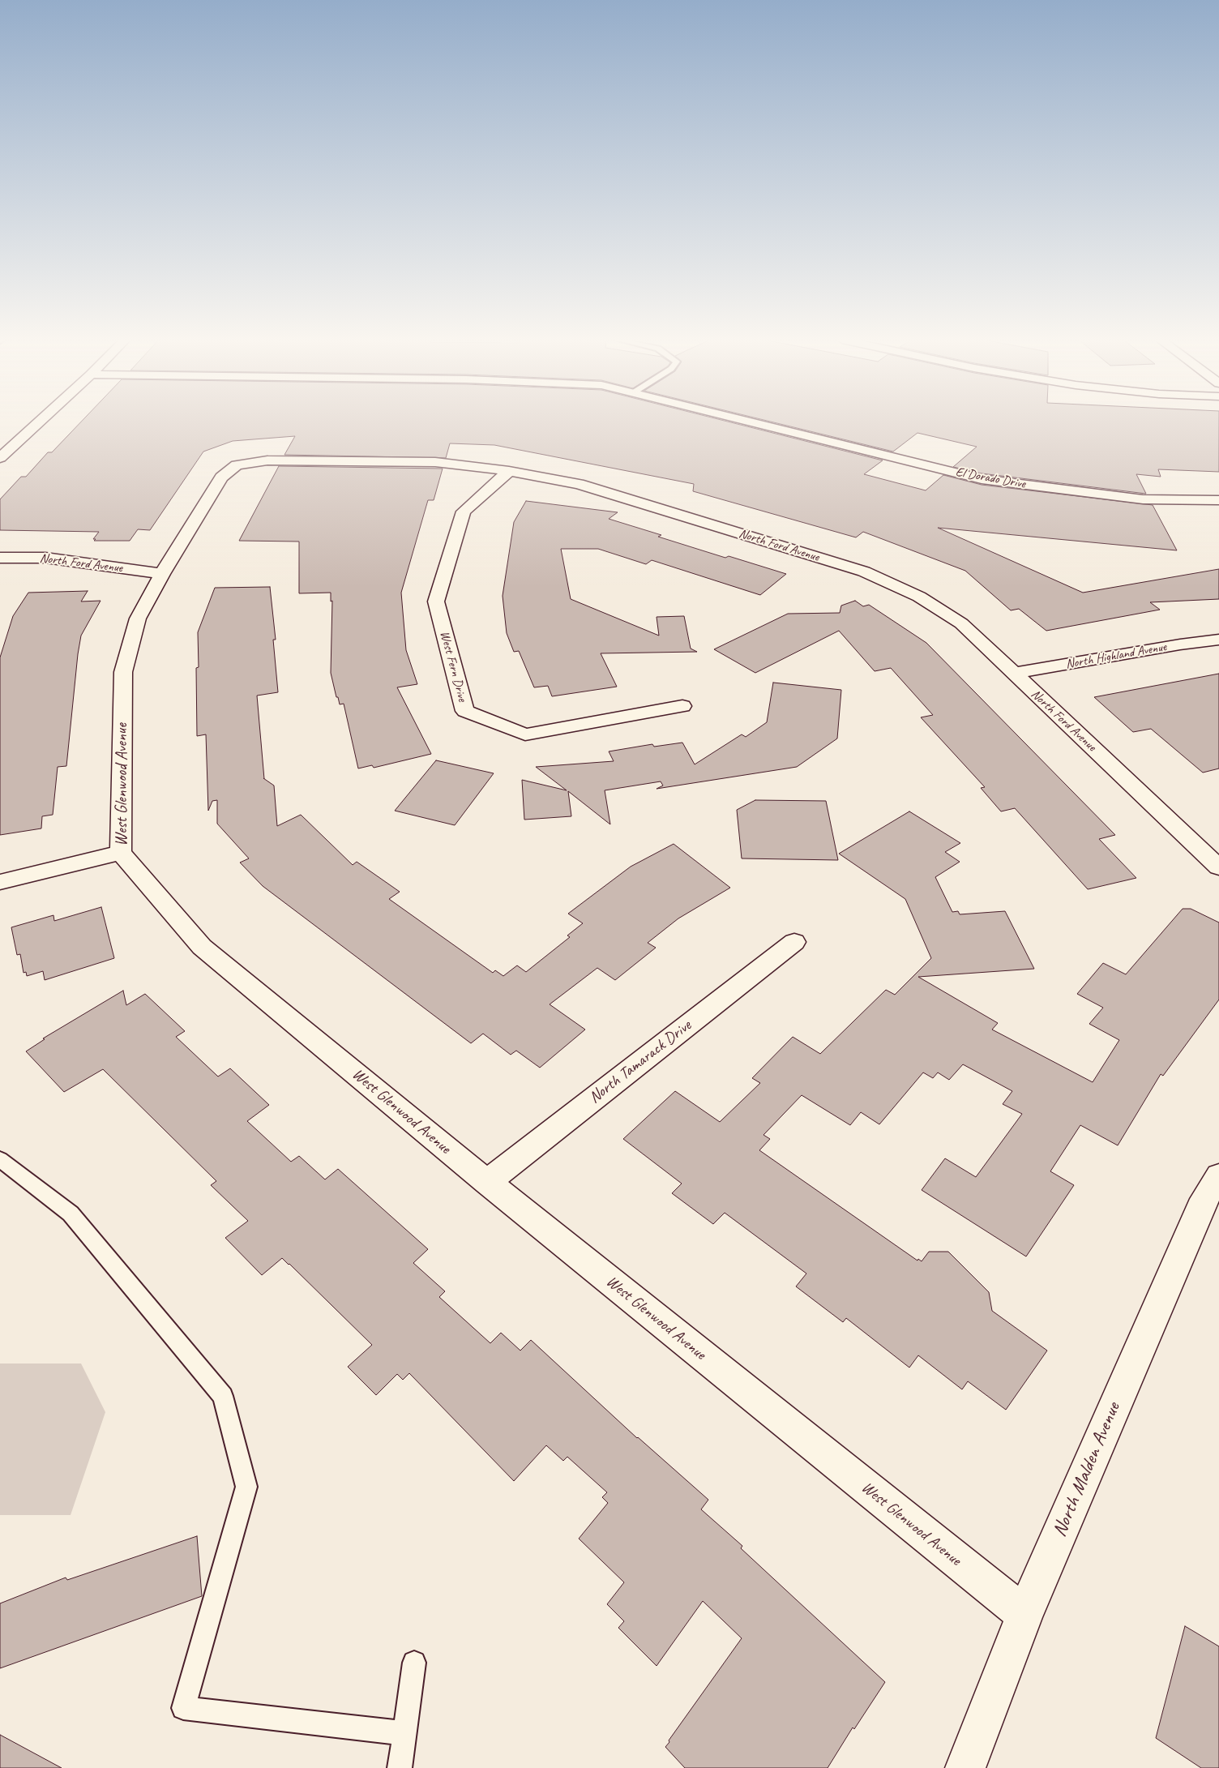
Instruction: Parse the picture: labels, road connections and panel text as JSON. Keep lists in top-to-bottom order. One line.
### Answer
{"streets":{"street":["El Dorado Drive","North Ford Avenue","North Highland Avenue","West Fern Drive","West Glenwood Avenue","North Tamarack Drive","North Malden Avenue"]},"crossings":[["North Ford Avenue","North Highland Avenue"],["North Ford Avenue","West Fern Drive"],["North Ford Avenue","West Glenwood Avenue"],["West Glenwood Avenue","North Tamarack Drive"],["West Glenwood Avenue","North Malden Avenue"]]}
